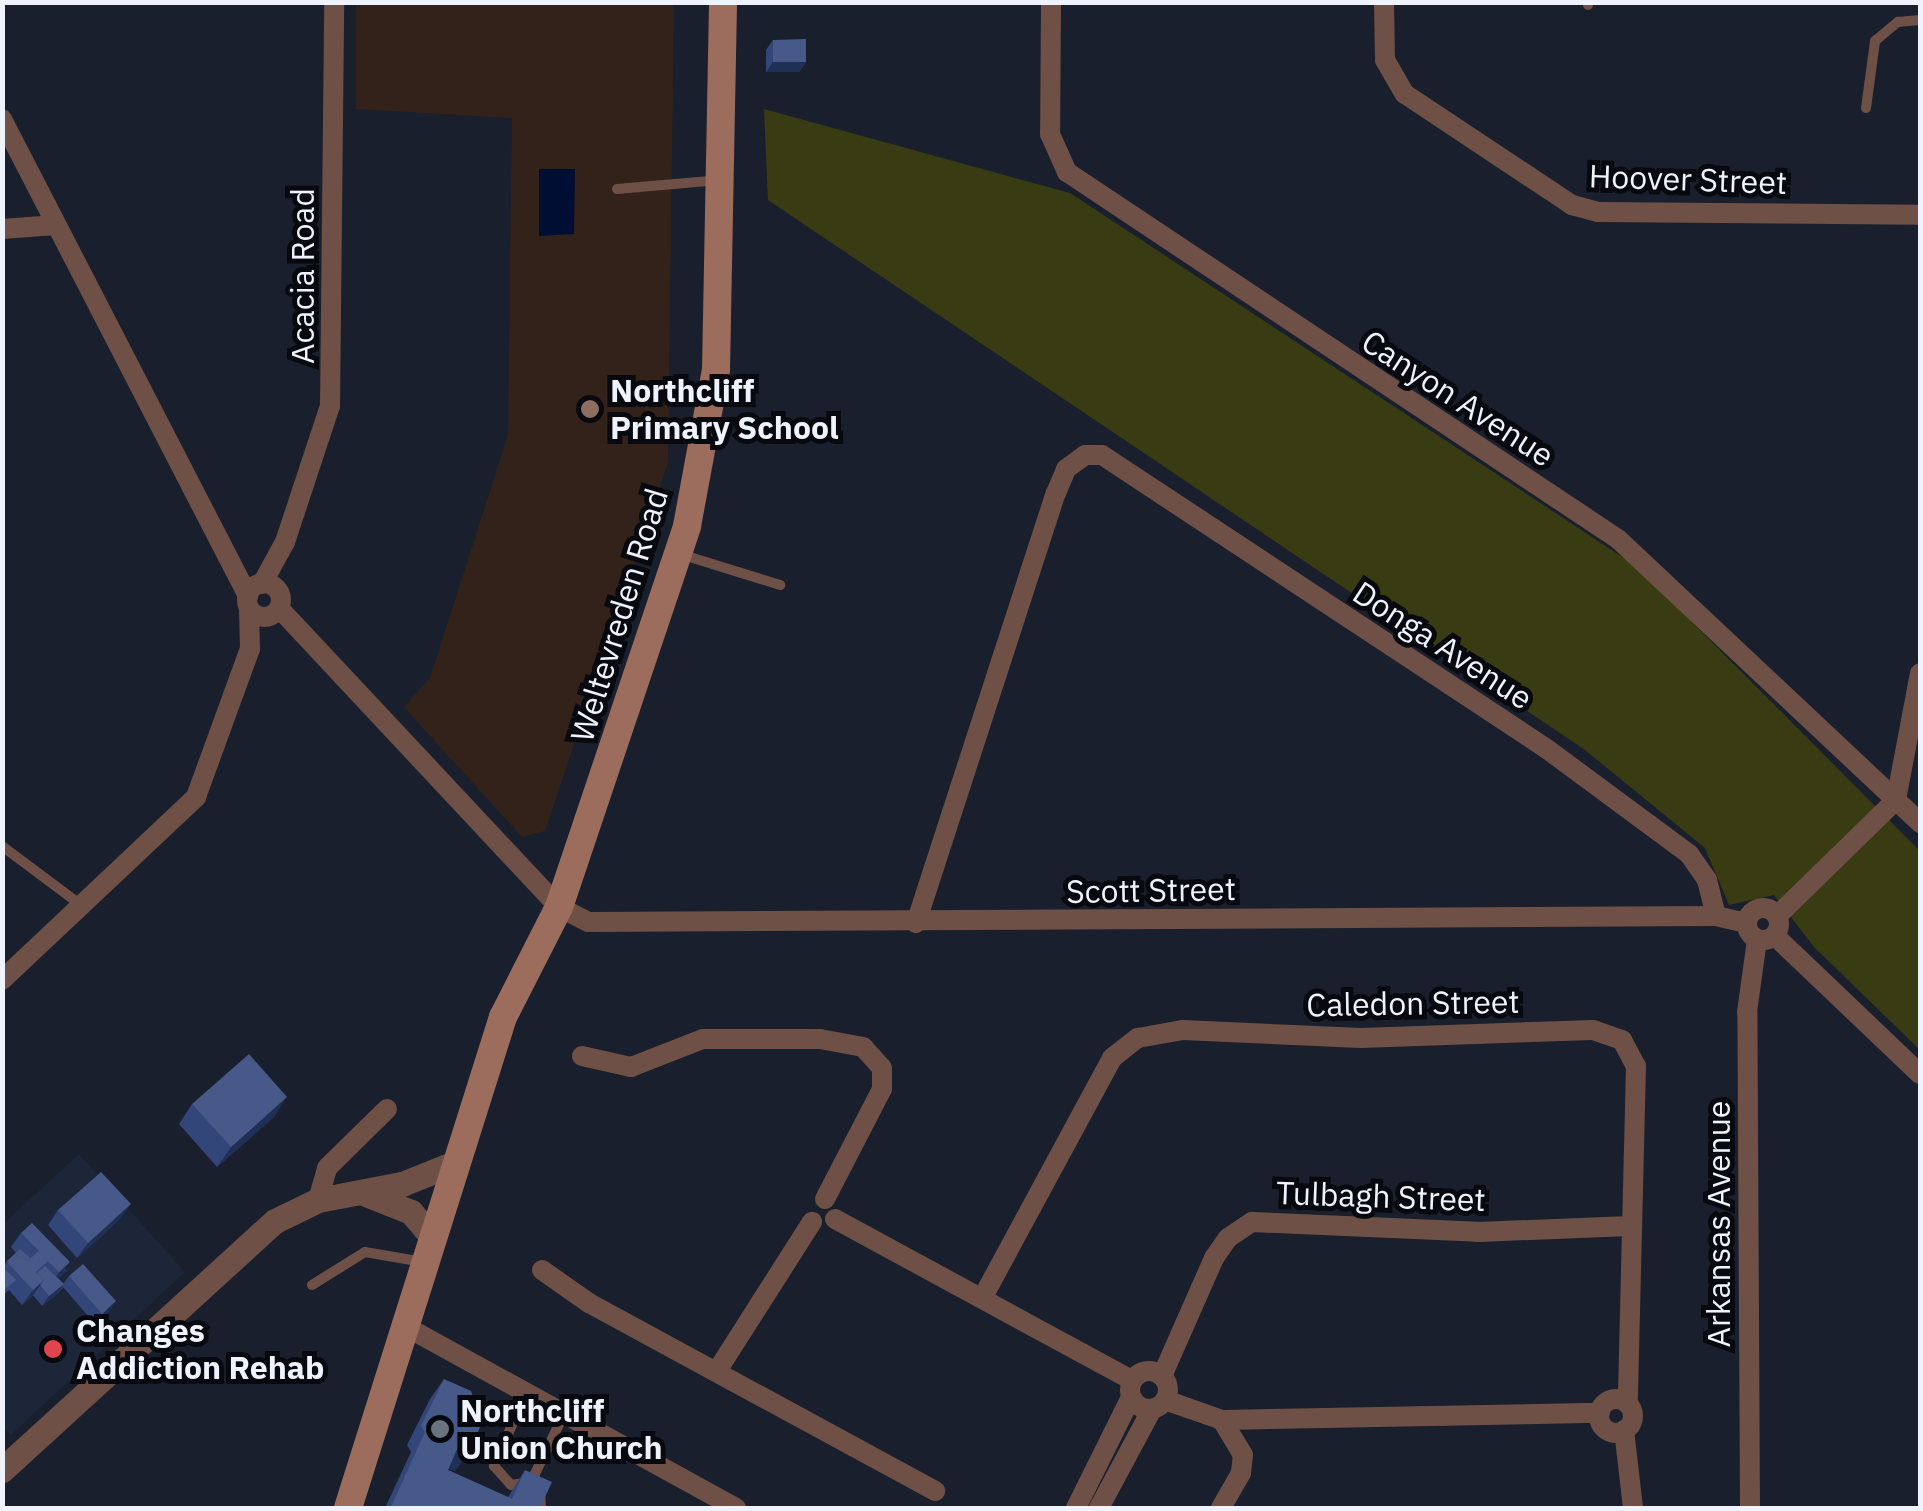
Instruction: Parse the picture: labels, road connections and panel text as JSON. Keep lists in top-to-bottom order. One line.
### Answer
{"streets":{"main road":["Weltevreden Road"],"street":["Hoover Street","Acacia Road","Canyon Avenue","Donga Avenue","Scott Street","Caledon Street","Tulbagh Street","Arkansas Avenue"]},"crossings":[["Weltevreden Road","Scott Street"],["Donga Avenue","Scott Street"],["Scott Street","Arkansas Avenue"],["Caledon Street","Tulbagh Street"]],"places":["Northcliff Primary School","Changes Addiction Rehab","Northcliff Union Church"]}
